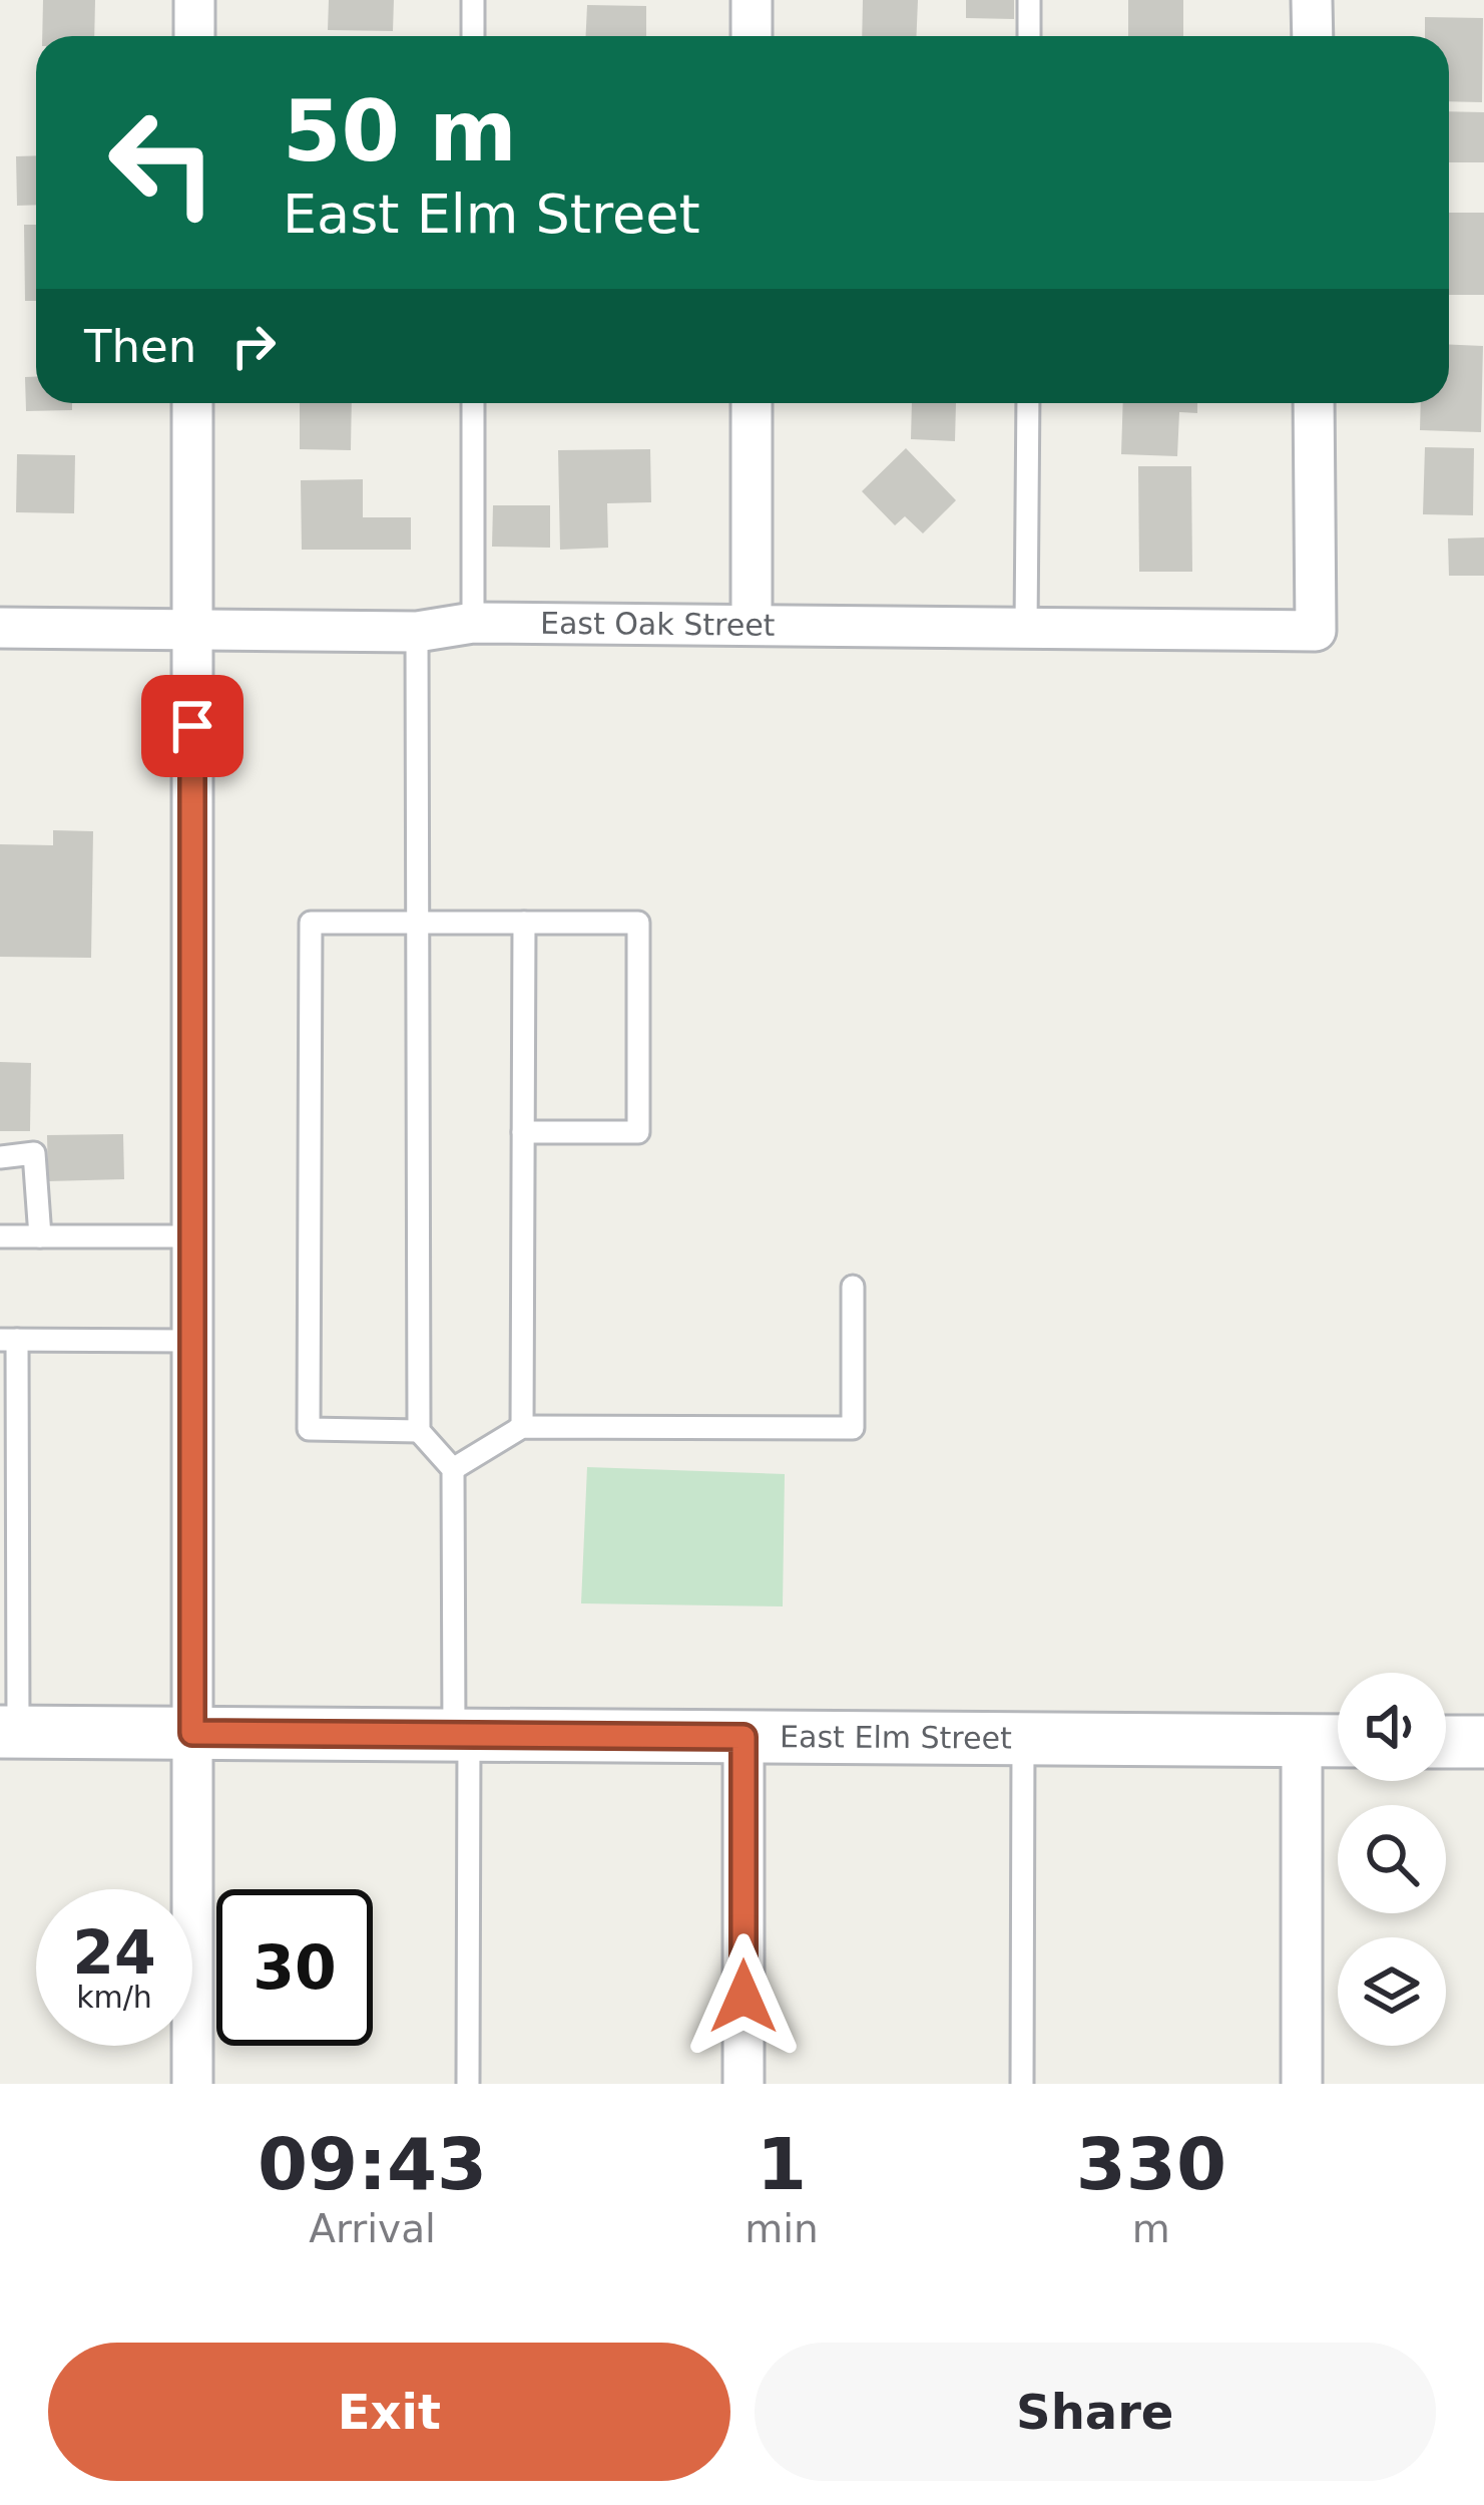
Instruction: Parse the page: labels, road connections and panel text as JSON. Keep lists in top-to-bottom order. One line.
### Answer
{"streets":{"street":["East Oak Street","East Elm Street"]},"page":{"turn":["50 m","East Elm Street"],"then":"Then","speed":"24 km/h","limit":"30","eta":["09:43","Arrival","1","min","330","m"],"buttons":["Exit","Share"]}}
